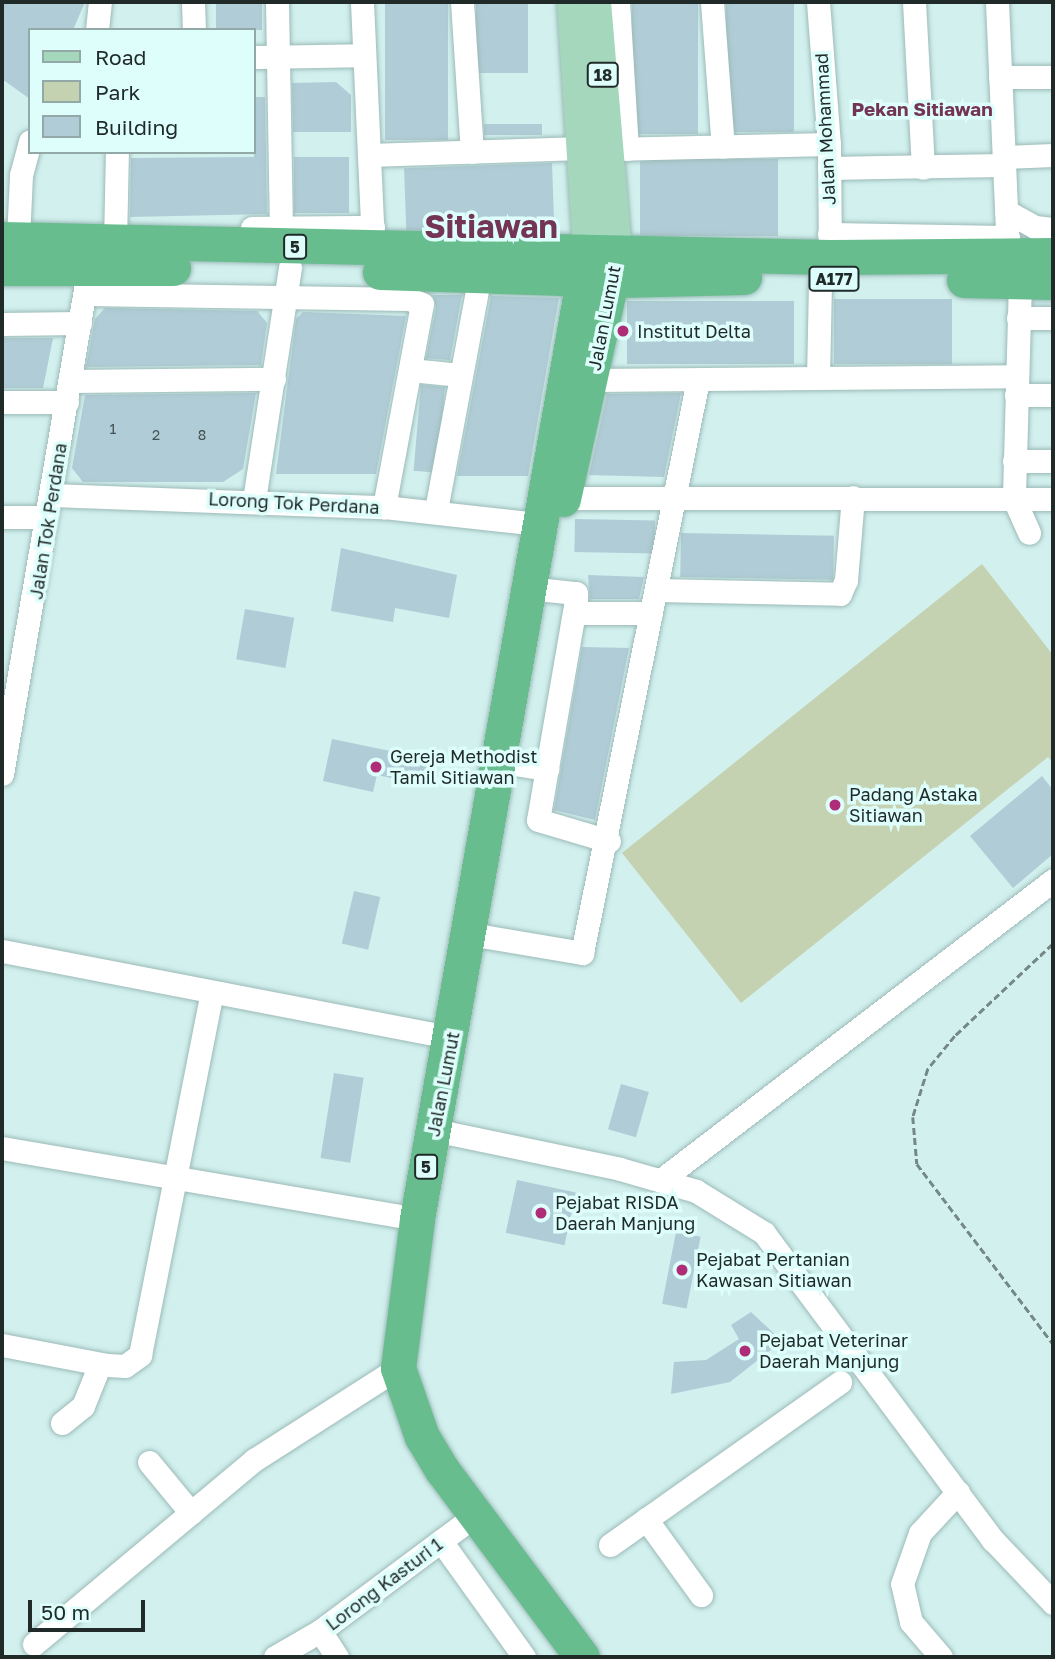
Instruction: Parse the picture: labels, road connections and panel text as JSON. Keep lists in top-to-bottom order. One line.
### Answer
{"streets":{"highway":["5","A177","Jalan Lumut"],"main road":["18"],"street":["Jalan Mohammad","Lorong Tok Perdana","Jalan Tok Perdana","Lorong Kasturi 1"]},"crossings":[["Jalan Mohammad","A177"],["5","A177"],["5","Jalan Lumut"],["5","Jalan Tok Perdana"],["A177","Jalan Lumut"],["Jalan Lumut","Lorong Tok Perdana"],["Jalan Lumut","Lorong Kasturi 1"],["Lorong Tok Perdana","Jalan Tok Perdana"]],"districts":["Pekan Sitiawan","Sitiawan"],"places":["Institut Delta","Gereja Methodist Tamil Sitiawan","Padang Astaka Sitiawan","Pejabat RISDA Daerah Manjung","Pejabat Pertanian Kawasan Sitiawan","Pejabat Veterinar Daerah Manjung"],"house_numbers":["1","2","8"],"legend":["Road","Park","Building"],"scale_bar":"50 m"}
